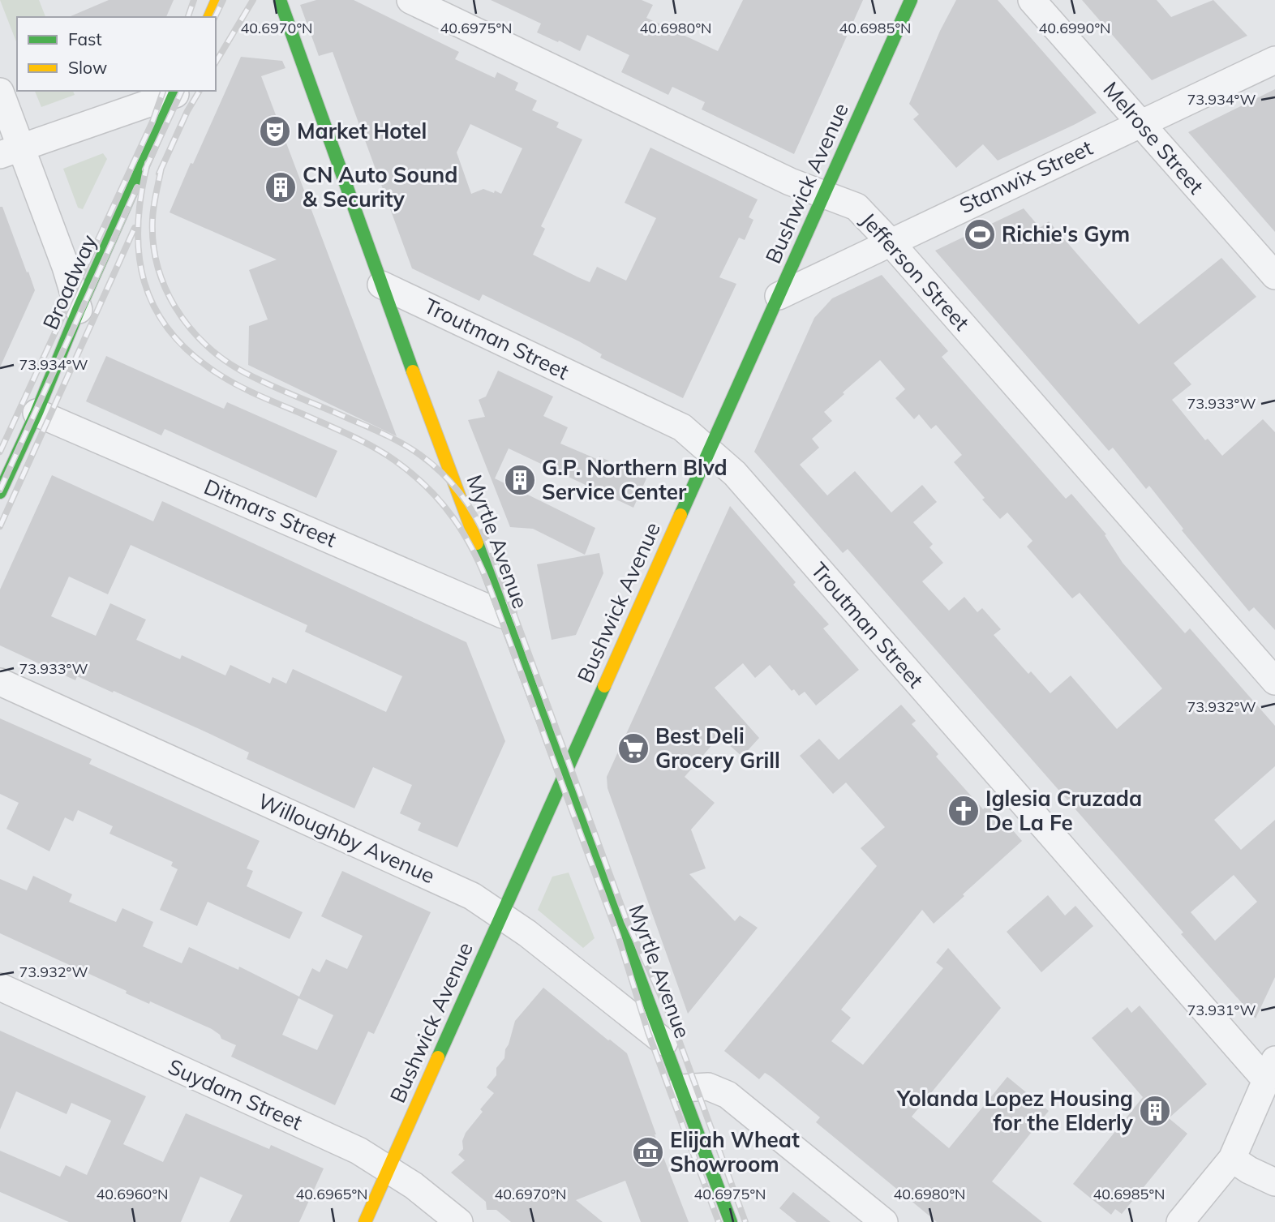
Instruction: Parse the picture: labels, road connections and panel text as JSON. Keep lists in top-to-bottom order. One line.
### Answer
{"streets":{"main road":["Bushwick Avenue","Broadway","Myrtle Avenue"],"street":["Melrose Street","Stanwix Street","Jefferson Street","Troutman Street","Ditmars Street","Willoughby Avenue","Suydam Street"]},"crossings":[["Melrose Street","Stanwix Street"],["Stanwix Street","Bushwick Avenue"],["Stanwix Street","Jefferson Street"],["Bushwick Avenue","Jefferson Street"],["Bushwick Avenue","Troutman Street"],["Bushwick Avenue","Myrtle Avenue"],["Bushwick Avenue","Willoughby Avenue"],["Bushwick Avenue","Suydam Street"],["Broadway","Ditmars Street"],["Troutman Street","Myrtle Avenue"],["Ditmars Street","Myrtle Avenue"],["Myrtle Avenue","Willoughby Avenue"]],"places":{"theatre":["Market Hotel"],"building":["CN Auto Sound & Security","G.P. Northern Blvd Service Center","Yolanda Lopez Housing for the Elderly"],"sports":["Richie's Gym"],"supermarket":["Best Deli Grocery Grill"],"church":["Iglesia Cruzada De La Fe"],"museum":["Elijah Wheat Showroom"]},"legend":["Fast","Slow"],"coordinates":["40.6970°N","40.6975°N","40.6980°N","40.6985°N","40.6990°N","73.934°W","73.933°W","73.932°W","73.931°W","40.6960°N","40.6965°N"]}
